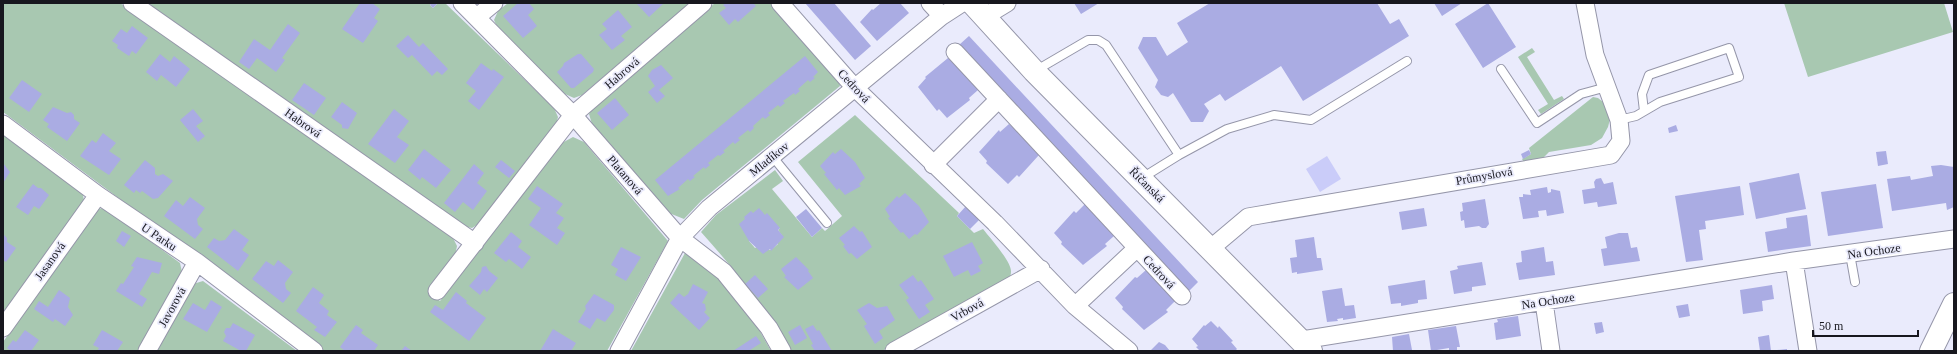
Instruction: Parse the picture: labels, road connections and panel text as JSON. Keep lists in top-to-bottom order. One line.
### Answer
{"streets":{"main road":["Říčanská"],"street":["Habrová","Cedrová","Mladíkov","Platanová","Průmyslová","U Parku","Na Ochoze","Jasanová","Javorová","Vrbová"]},"crossings":[["Habrová","Platanová"],["Cedrová","Mladíkov"],["Cedrová","Vrbová"],["Mladíkov","Platanová"],["Průmyslová","Říčanská"],["Říčanská","Na Ochoze"],["U Parku","Jasanová"],["U Parku","Javorová"]],"scale_bar":"50 m"}
